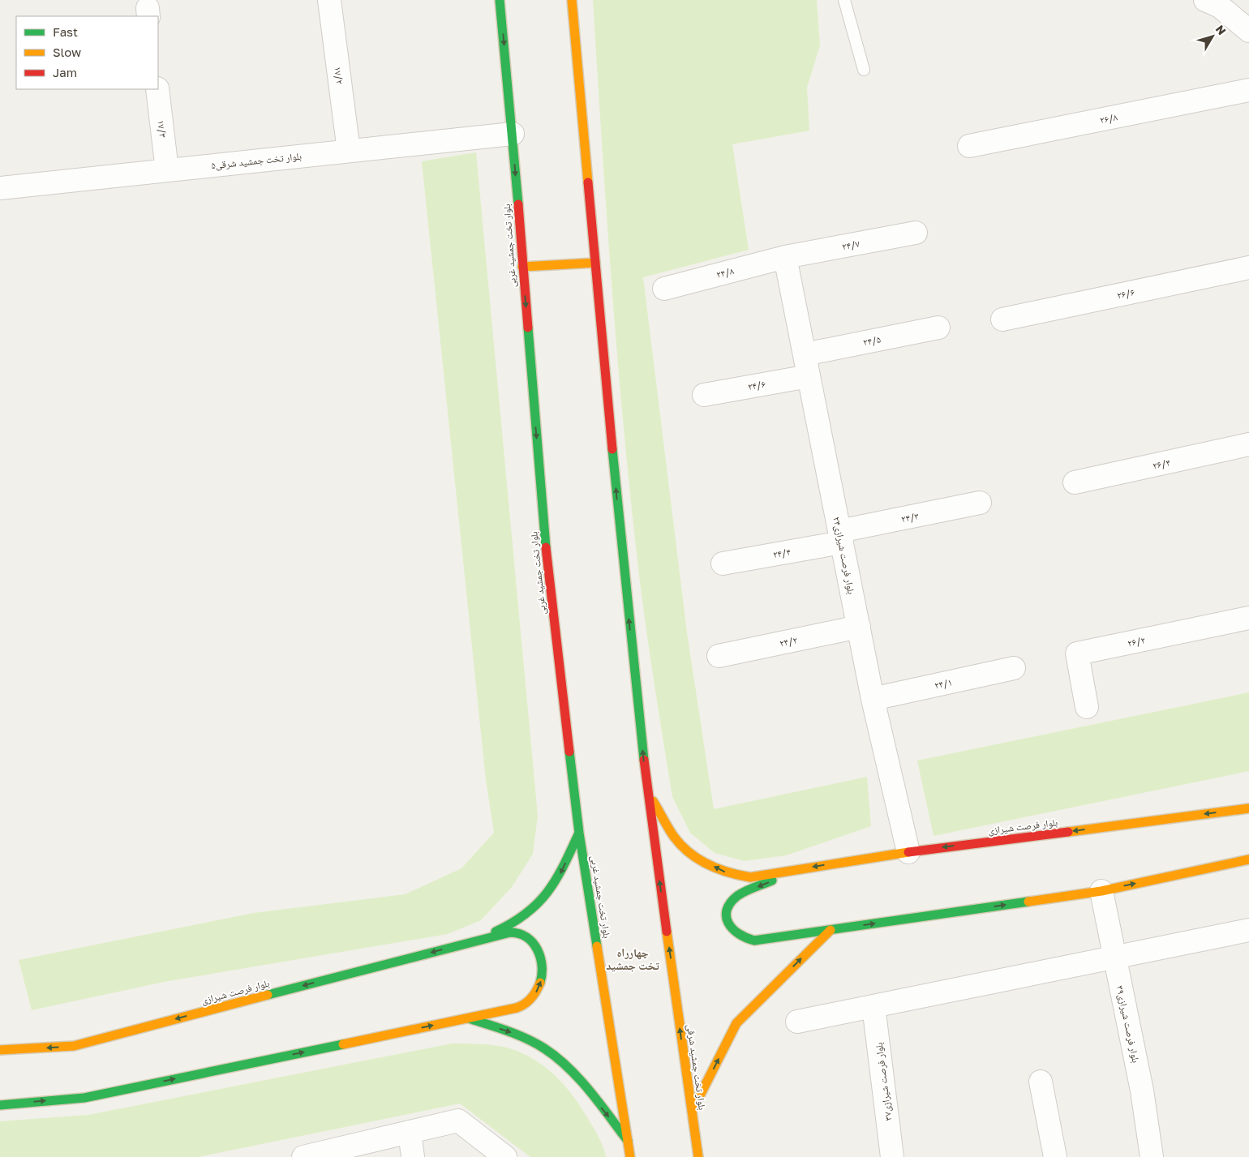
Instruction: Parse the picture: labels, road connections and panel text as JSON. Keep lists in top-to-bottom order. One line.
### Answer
{"streets":{"main road":["بلوار تخت جمشید غربی","بلوار فرصت شیرازی","بلوار تخت جمشید شرقی"],"street":["۱۷/۲","۲۶/۸","۱۷/۳","بلوار تخت جمشید شرقی۵","۲۴/۷","۲۴/۸","۲۶/۶","۲۴/۵","۲۴/۶","۲۶/۴","۲۴/۳","۲۴/۴","بلوار فرصت شیرازی۲۴","۲۴/۲","۲۶/۲","۲۴/۱","بلوار فرصت شیرازی۳۹","بلوار فرصت شیرازی۳۷"]},"crossings":[["۱۷/۲","بلوار تخت جمشید شرقی۵"],["۱۷/۳","بلوار تخت جمشید شرقی۵"],["بلوار تخت جمشید شرقی۵","بلوار تخت جمشید غربی"],["۲۴/۷","۲۴/۸"],["۲۴/۷","بلوار فرصت شیرازی۲۴"],["۲۴/۸","بلوار فرصت شیرازی۲۴"],["۲۴/۵","بلوار فرصت شیرازی۲۴"],["۲۴/۶","بلوار فرصت شیرازی۲۴"],["۲۴/۳","۲۴/۴"],["۲۴/۳","بلوار فرصت شیرازی۲۴"],["۲۴/۴","بلوار فرصت شیرازی۲۴"],["بلوار فرصت شیرازی۲۴","۲۴/۲"],["بلوار فرصت شیرازی۲۴","۲۴/۱"],["بلوار فرصت شیرازی۲۴","بلوار فرصت شیرازی"]],"one_way":["بلوار تخت جمشید شرقی"],"districts":["چهارراه تخت جمشید"],"legend":["Fast","Slow","Jam"],"north":"top right"}
